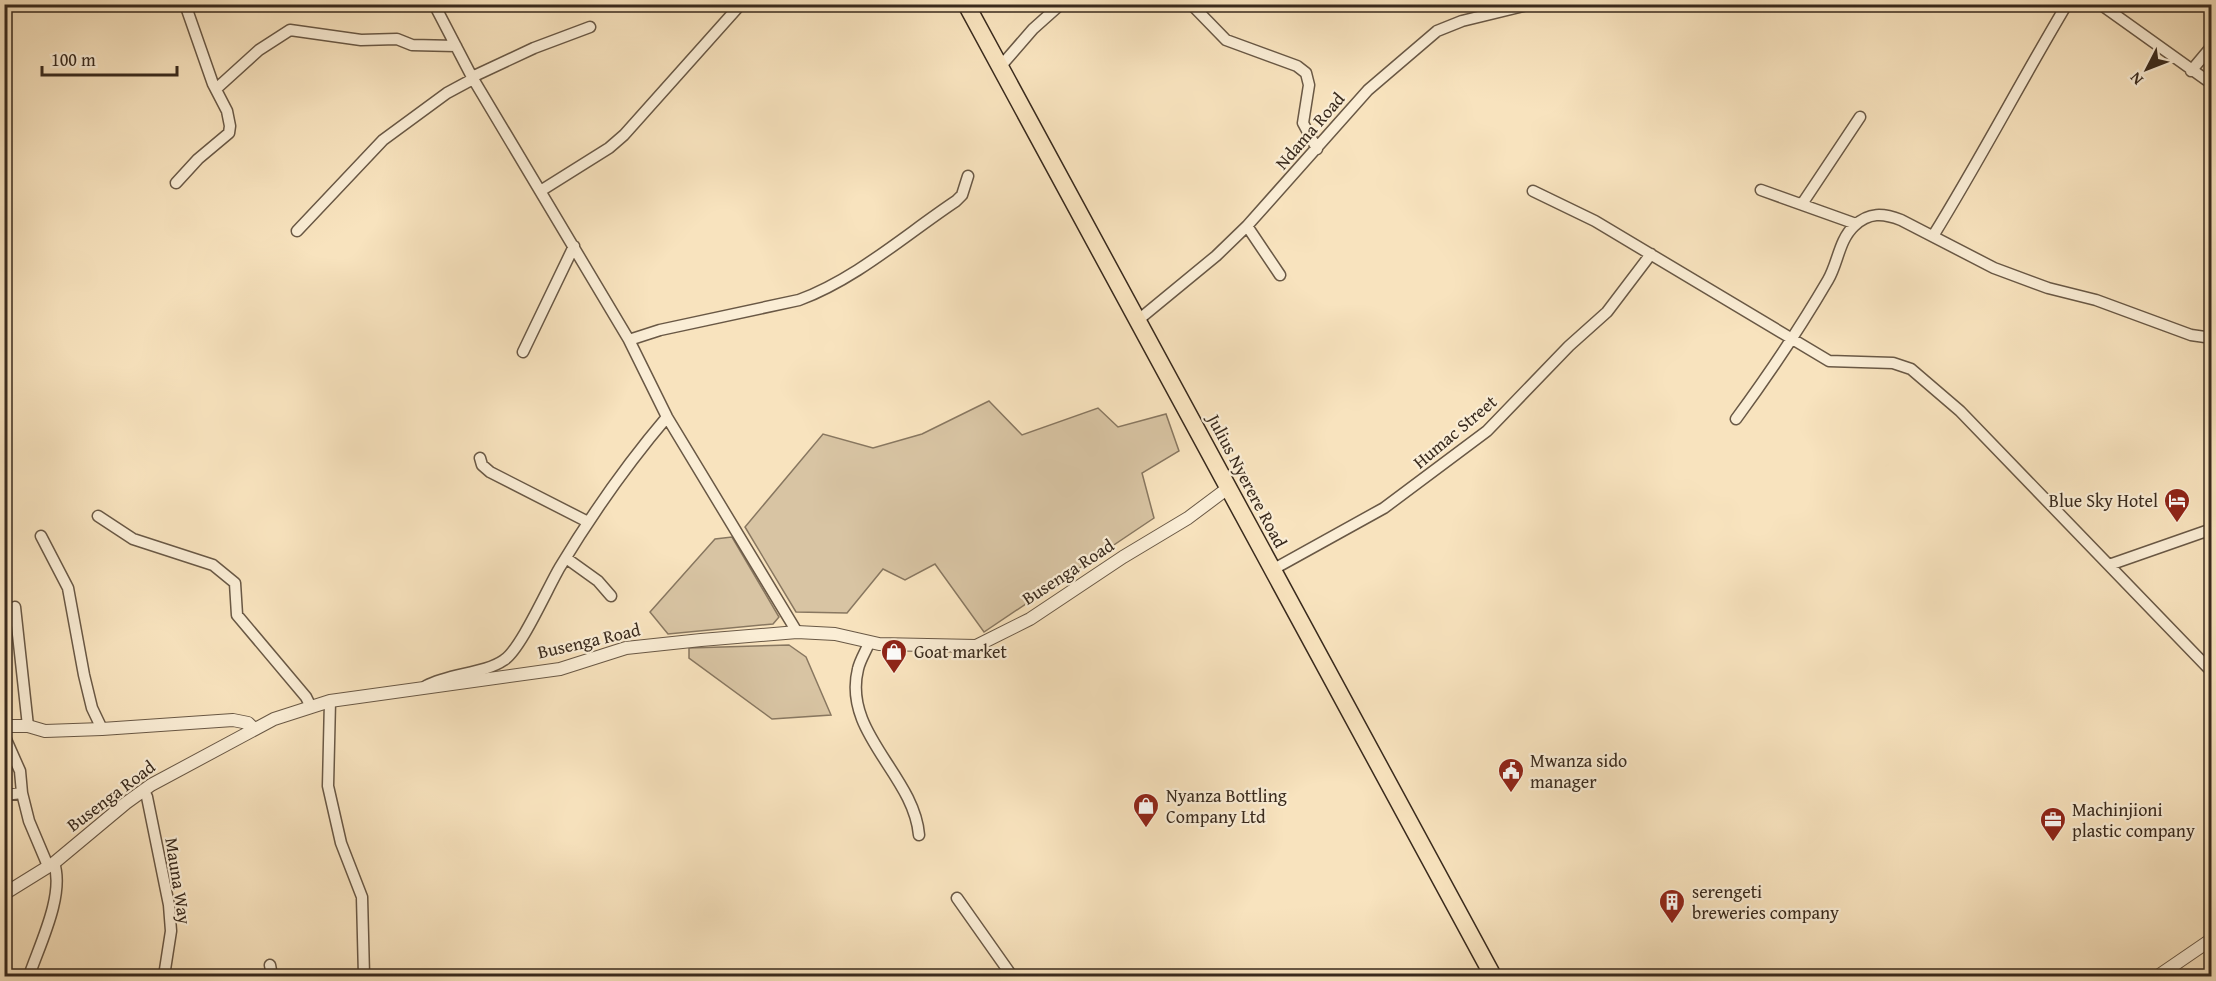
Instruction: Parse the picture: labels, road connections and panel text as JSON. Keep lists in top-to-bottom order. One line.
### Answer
{"streets":{"highway":["Julius Nyerere Road"],"street":["Ndama Road","Humac Street","Busenga Road","Mauna Way"]},"crossings":[["Ndama Road","Julius Nyerere Road"],["Humac Street","Julius Nyerere Road"],["Julius Nyerere Road","Busenga Road"],["Busenga Road","Mauna Way"]],"places":{"hotel":["Blue Sky Hotel"],"shop":["Goat market","Nyanza Bottling Company Ltd"],"public building":["Mwanza sido manager"],"office":["Machinjioni plastic company"],"building":["serengeti breweries company"]},"scale_bar":"100 m","north":"bottom left"}
